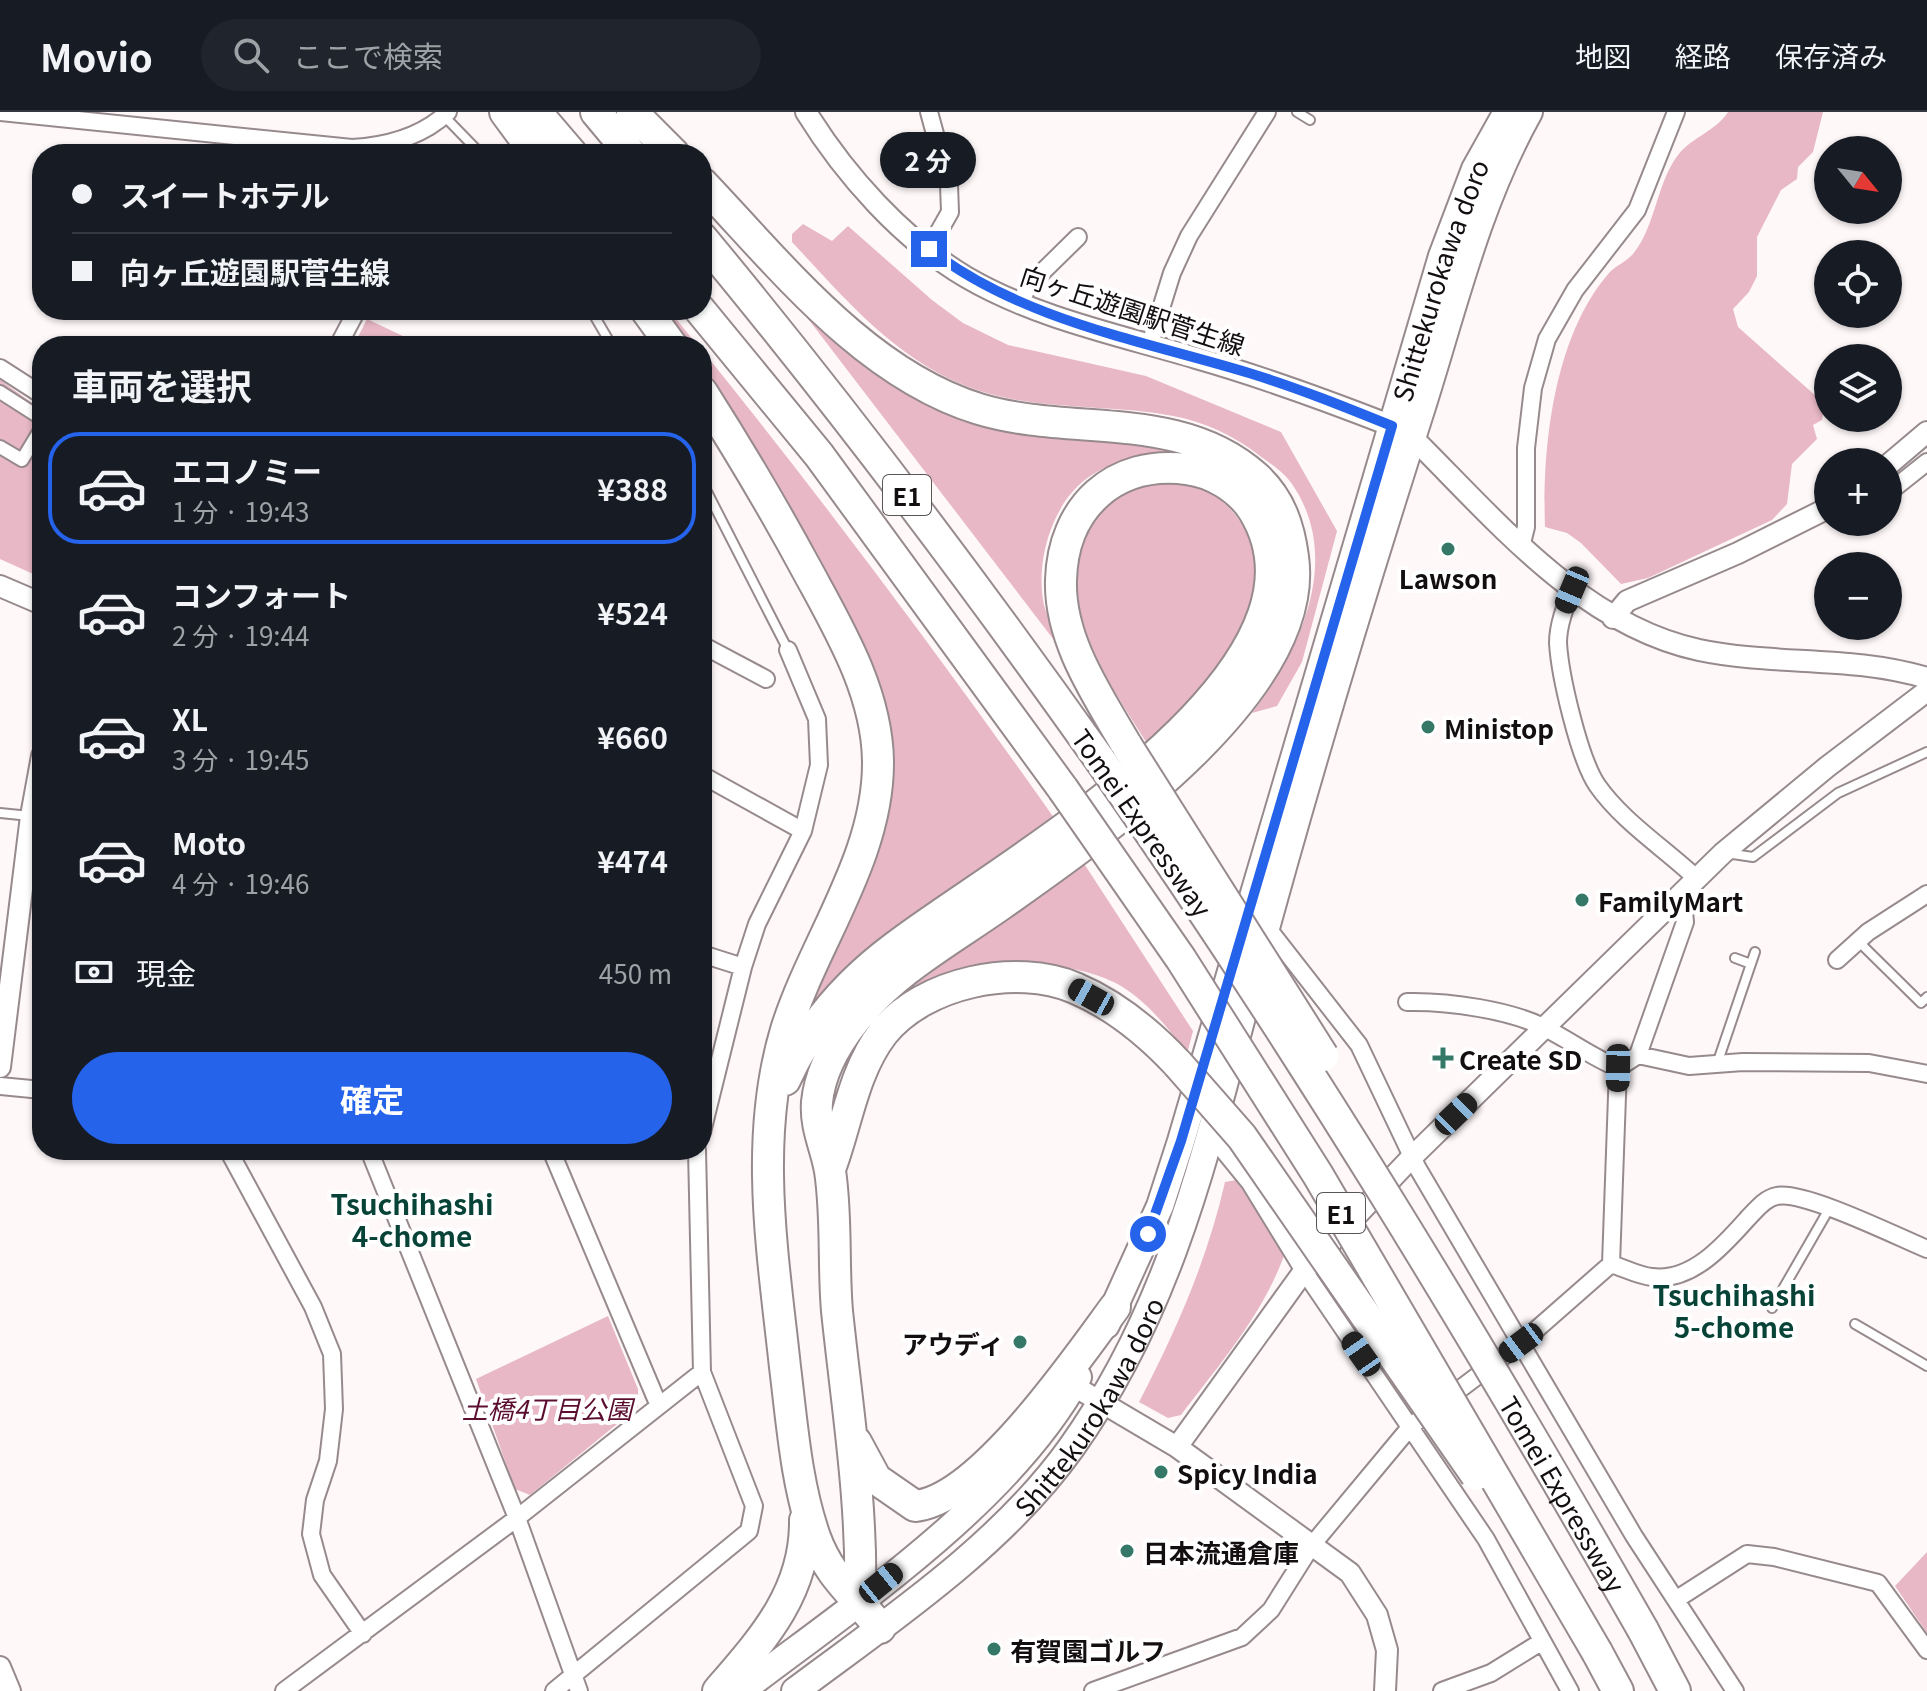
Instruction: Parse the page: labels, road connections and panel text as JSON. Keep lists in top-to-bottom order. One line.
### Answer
{"streets":{"highway":["E1","Tomei Expressway"],"main road":["Shittekurokawa doro"],"street":["向ヶ丘遊園駅菅生線"]},"crossings":[["Shittekurokawa doro","向ヶ丘遊園駅菅生線"]],"districts":["Tsuchihashi 4-chome","Tsuchihashi 5-chome"],"parks":["土橋4丁目公園"],"places":{"other":["Lawson","Ministop","FamilyMart","アウディ","Spicy India","日本流通倉庫","有賀園ゴルフ"],"health":["Create SD"]},"north":"bottom right","page":{"header":"Movio","search":"ここで検索","nav":["地図","経路","保存済み"],"bubble":"2 分","map_buttons":["+","−"],"banner":["スイートホテル","向ヶ丘遊園駅菅生線"],"heading":"車両を選択","list":[{"name":"エコノミー","note":"1 分 · 19:43","value":"¥388"},{"name":"コンフォート","note":"2 分 · 19:44","value":"¥524"},{"name":"XL","note":"3 分 · 19:45","value":"¥660"},{"name":"Moto","note":"4 分 · 19:46","value":"¥474"}],"pay":["現金","450 m"],"buttons":"確定"}}
